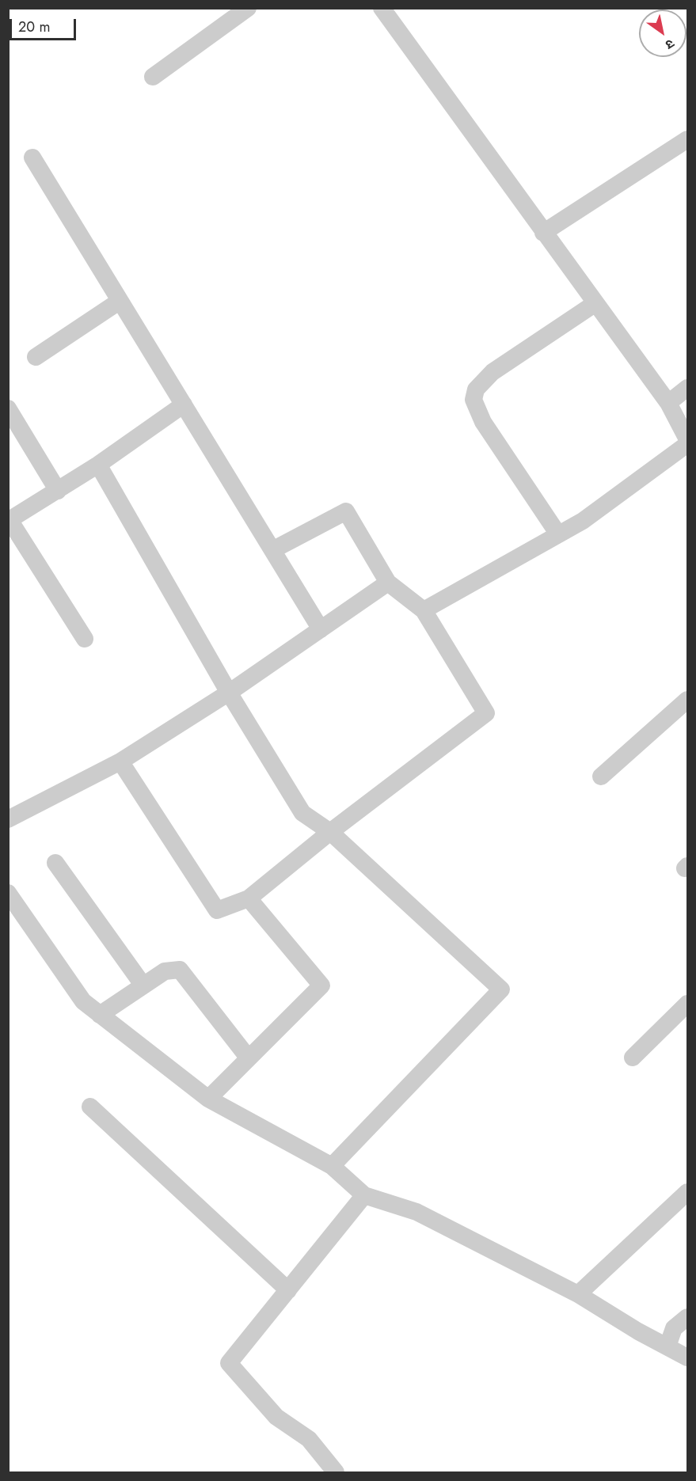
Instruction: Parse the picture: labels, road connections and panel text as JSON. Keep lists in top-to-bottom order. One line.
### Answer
{"scale_bar":"20 m","north":"bottom right"}
